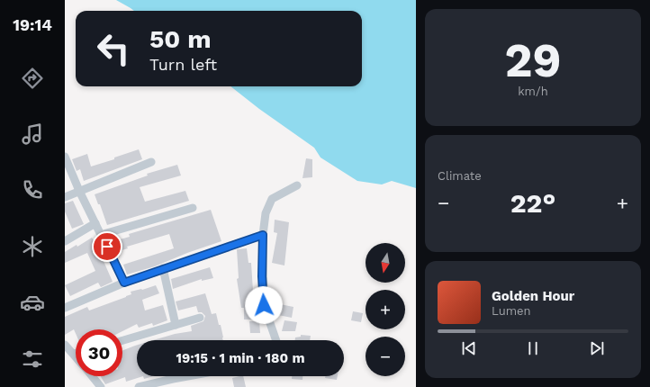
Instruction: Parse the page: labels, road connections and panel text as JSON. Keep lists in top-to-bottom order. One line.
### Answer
{"north":"bottom","page":{"tabs":"19:14","tile":[["29","km/h"],"Climate"],"turn":["50 m","Turn left"],"heat":["−","22°","+"],"map_buttons":["+","−"],"song":["Golden Hour","Lumen"],"limit":"30","trip":"19:15 · 1 min · 180 m"}}
